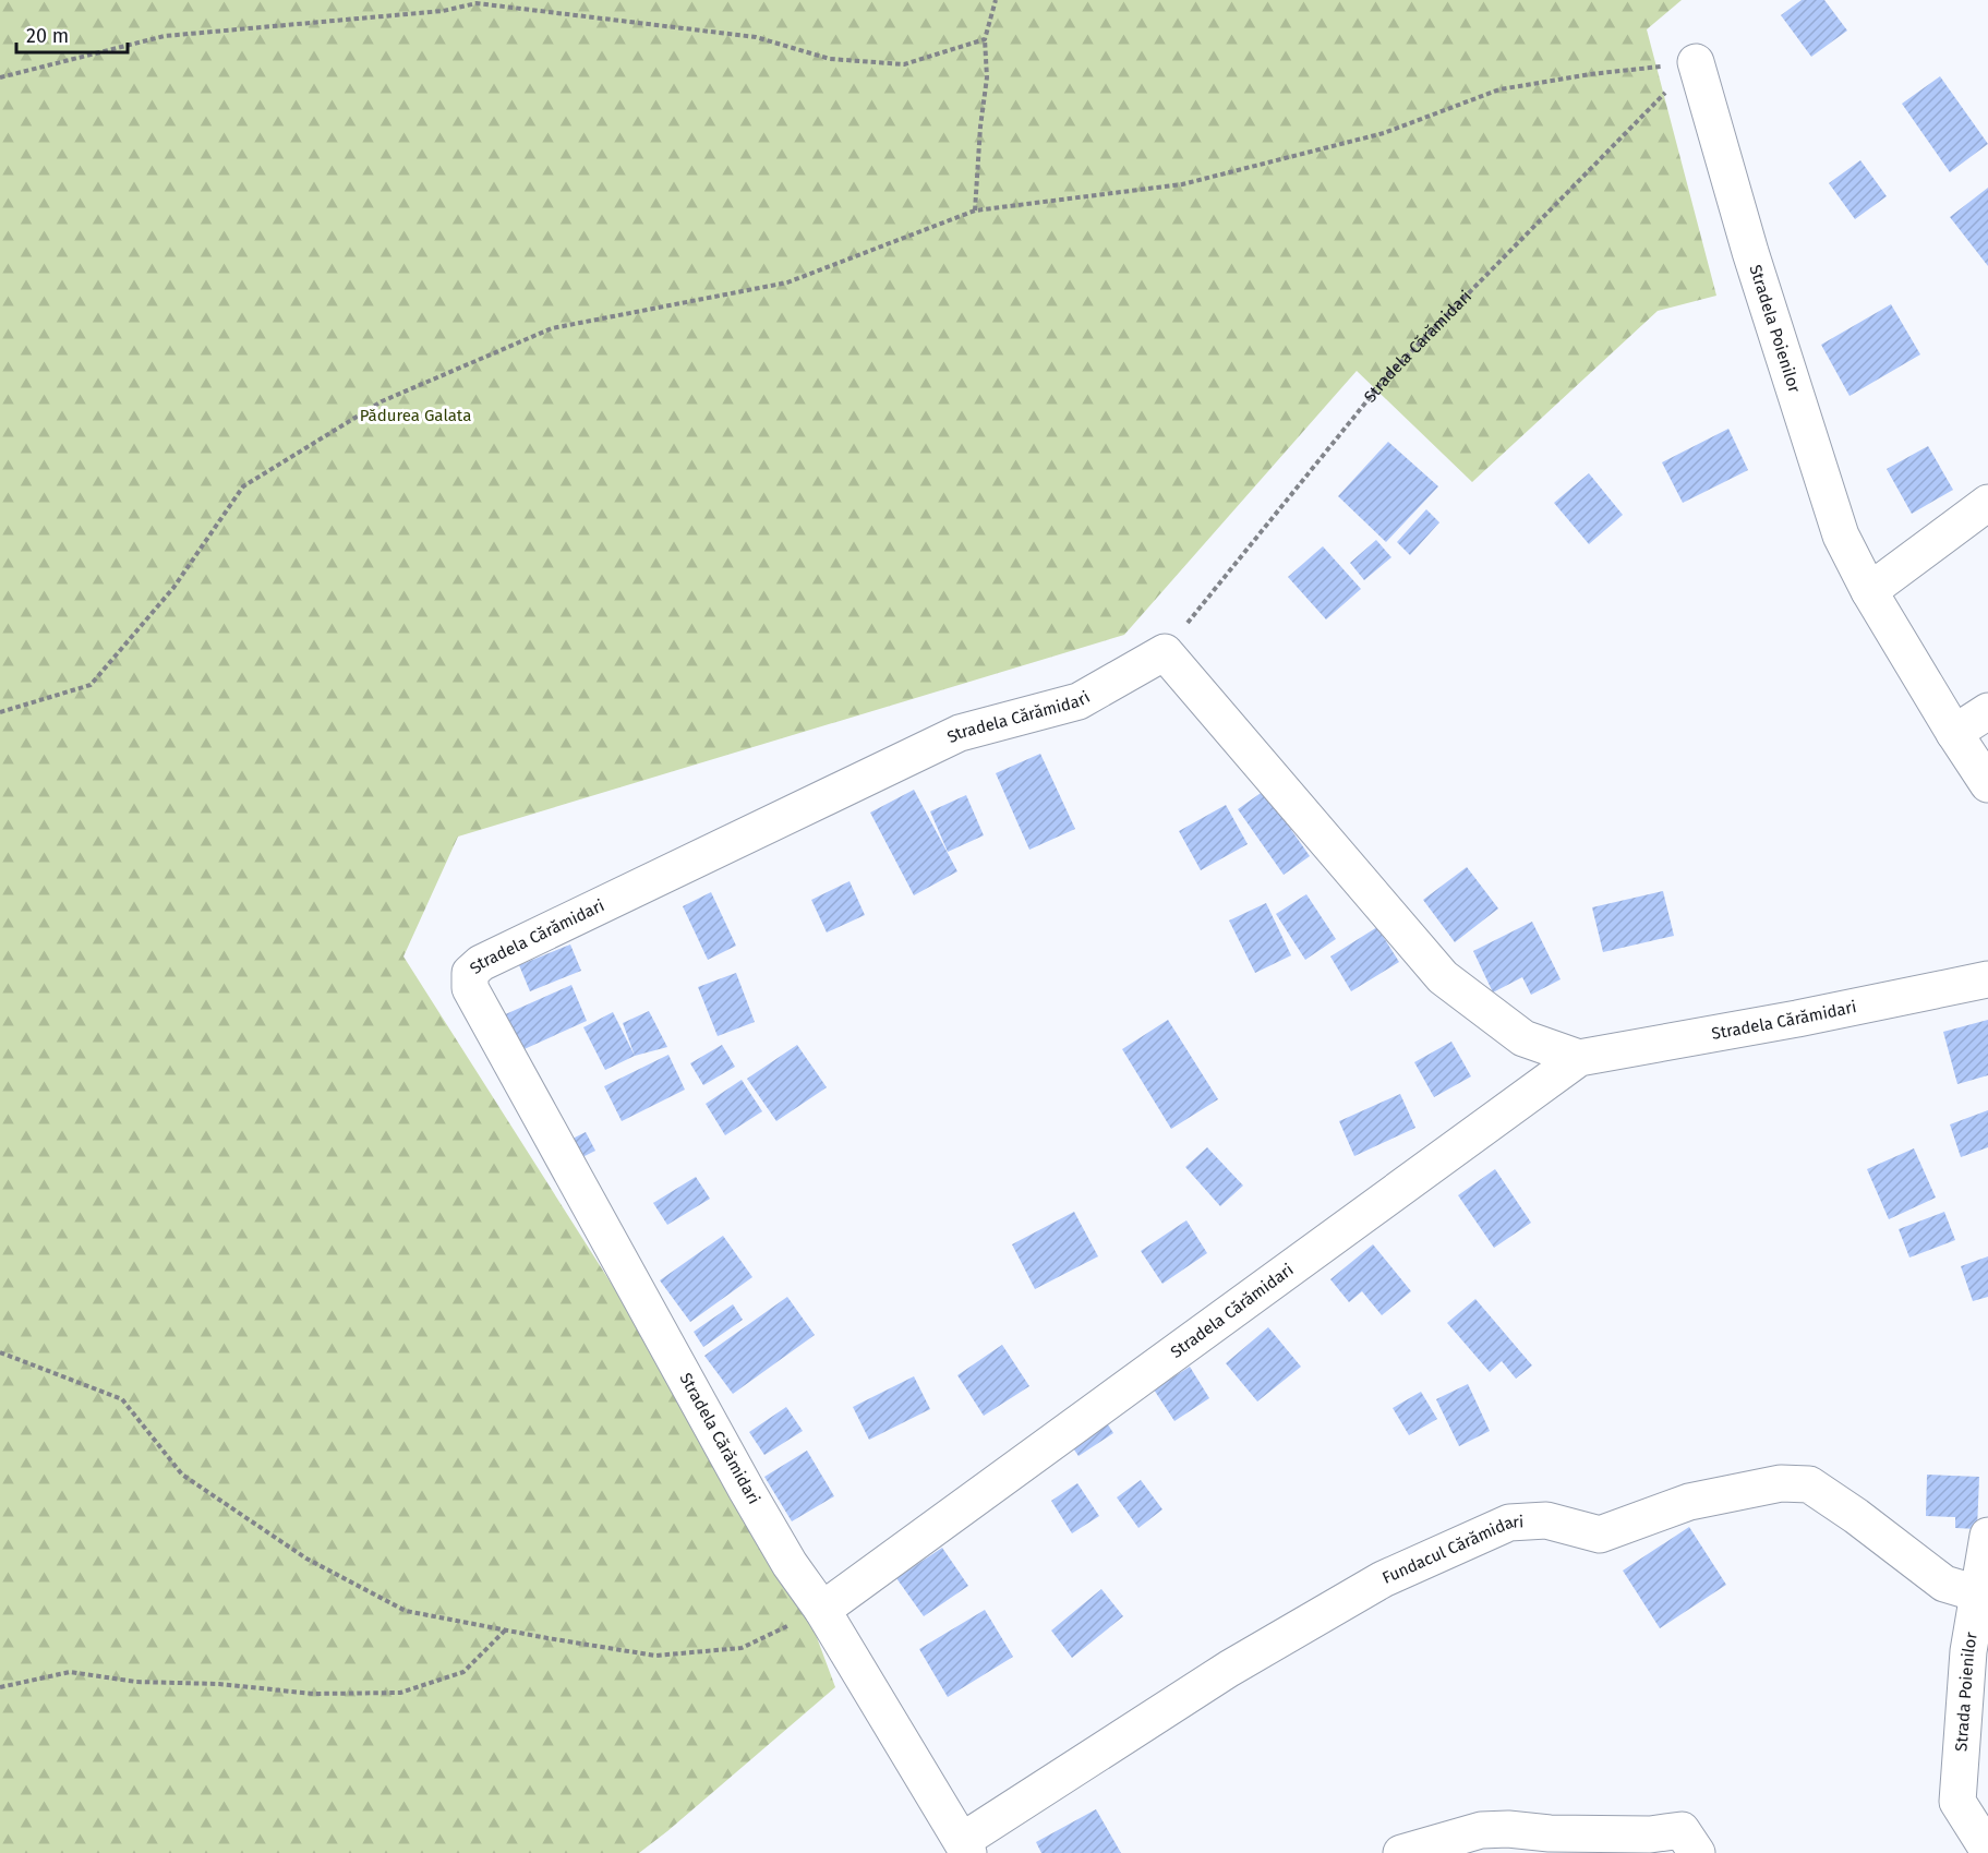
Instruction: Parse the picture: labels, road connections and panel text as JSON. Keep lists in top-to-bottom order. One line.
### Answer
{"streets":{"street":["Stradela Poienilor","Stradela Cărămidari","Fundacul Cărămidari","Strada Poienilor"]},"crossings":[["Stradela Poienilor","Stradela Cărămidari"],["Stradela Cărămidari","Fundacul Cărămidari"],["Fundacul Cărămidari","Strada Poienilor"]],"parks":["Pădurea Galata"],"scale_bar":"20 m"}
